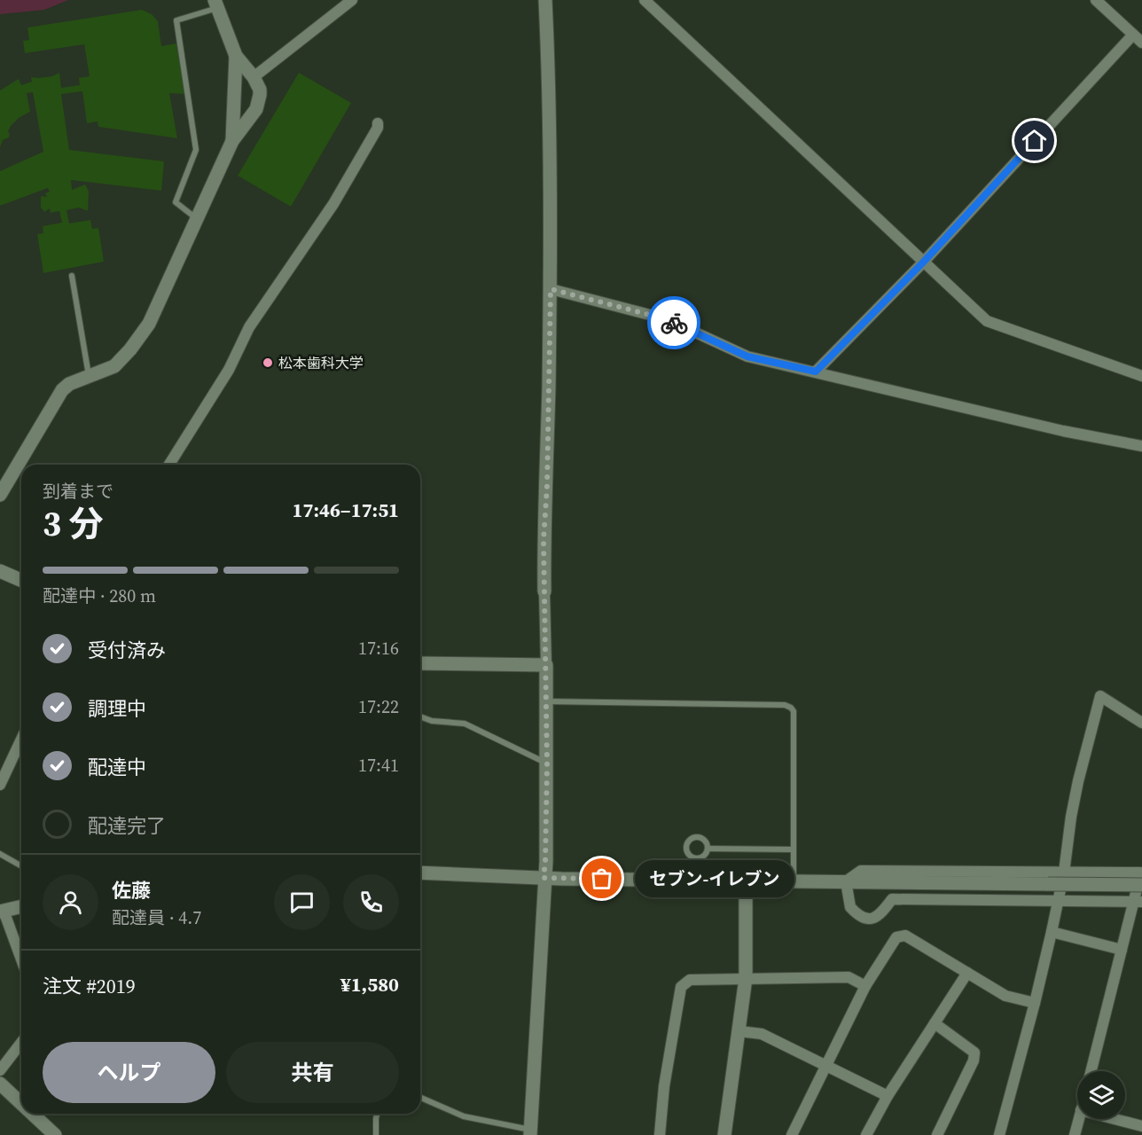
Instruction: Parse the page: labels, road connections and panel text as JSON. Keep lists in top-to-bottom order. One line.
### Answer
{"places":["松本歯科大学","セブン-イレブン"],"page":{"heading":["3 分","到着まで","17:46–17:51"],"panel":["佐藤","配達員 · 4.7","注文 #2019","¥1,580"],"bar":"配達中 · 280 m","list":[["受付済み","17:16"],["調理中","17:22"],["配達中","17:41"],"配達完了"],"bubble":"セブン-イレブン","buttons":["ヘルプ","共有"]}}
